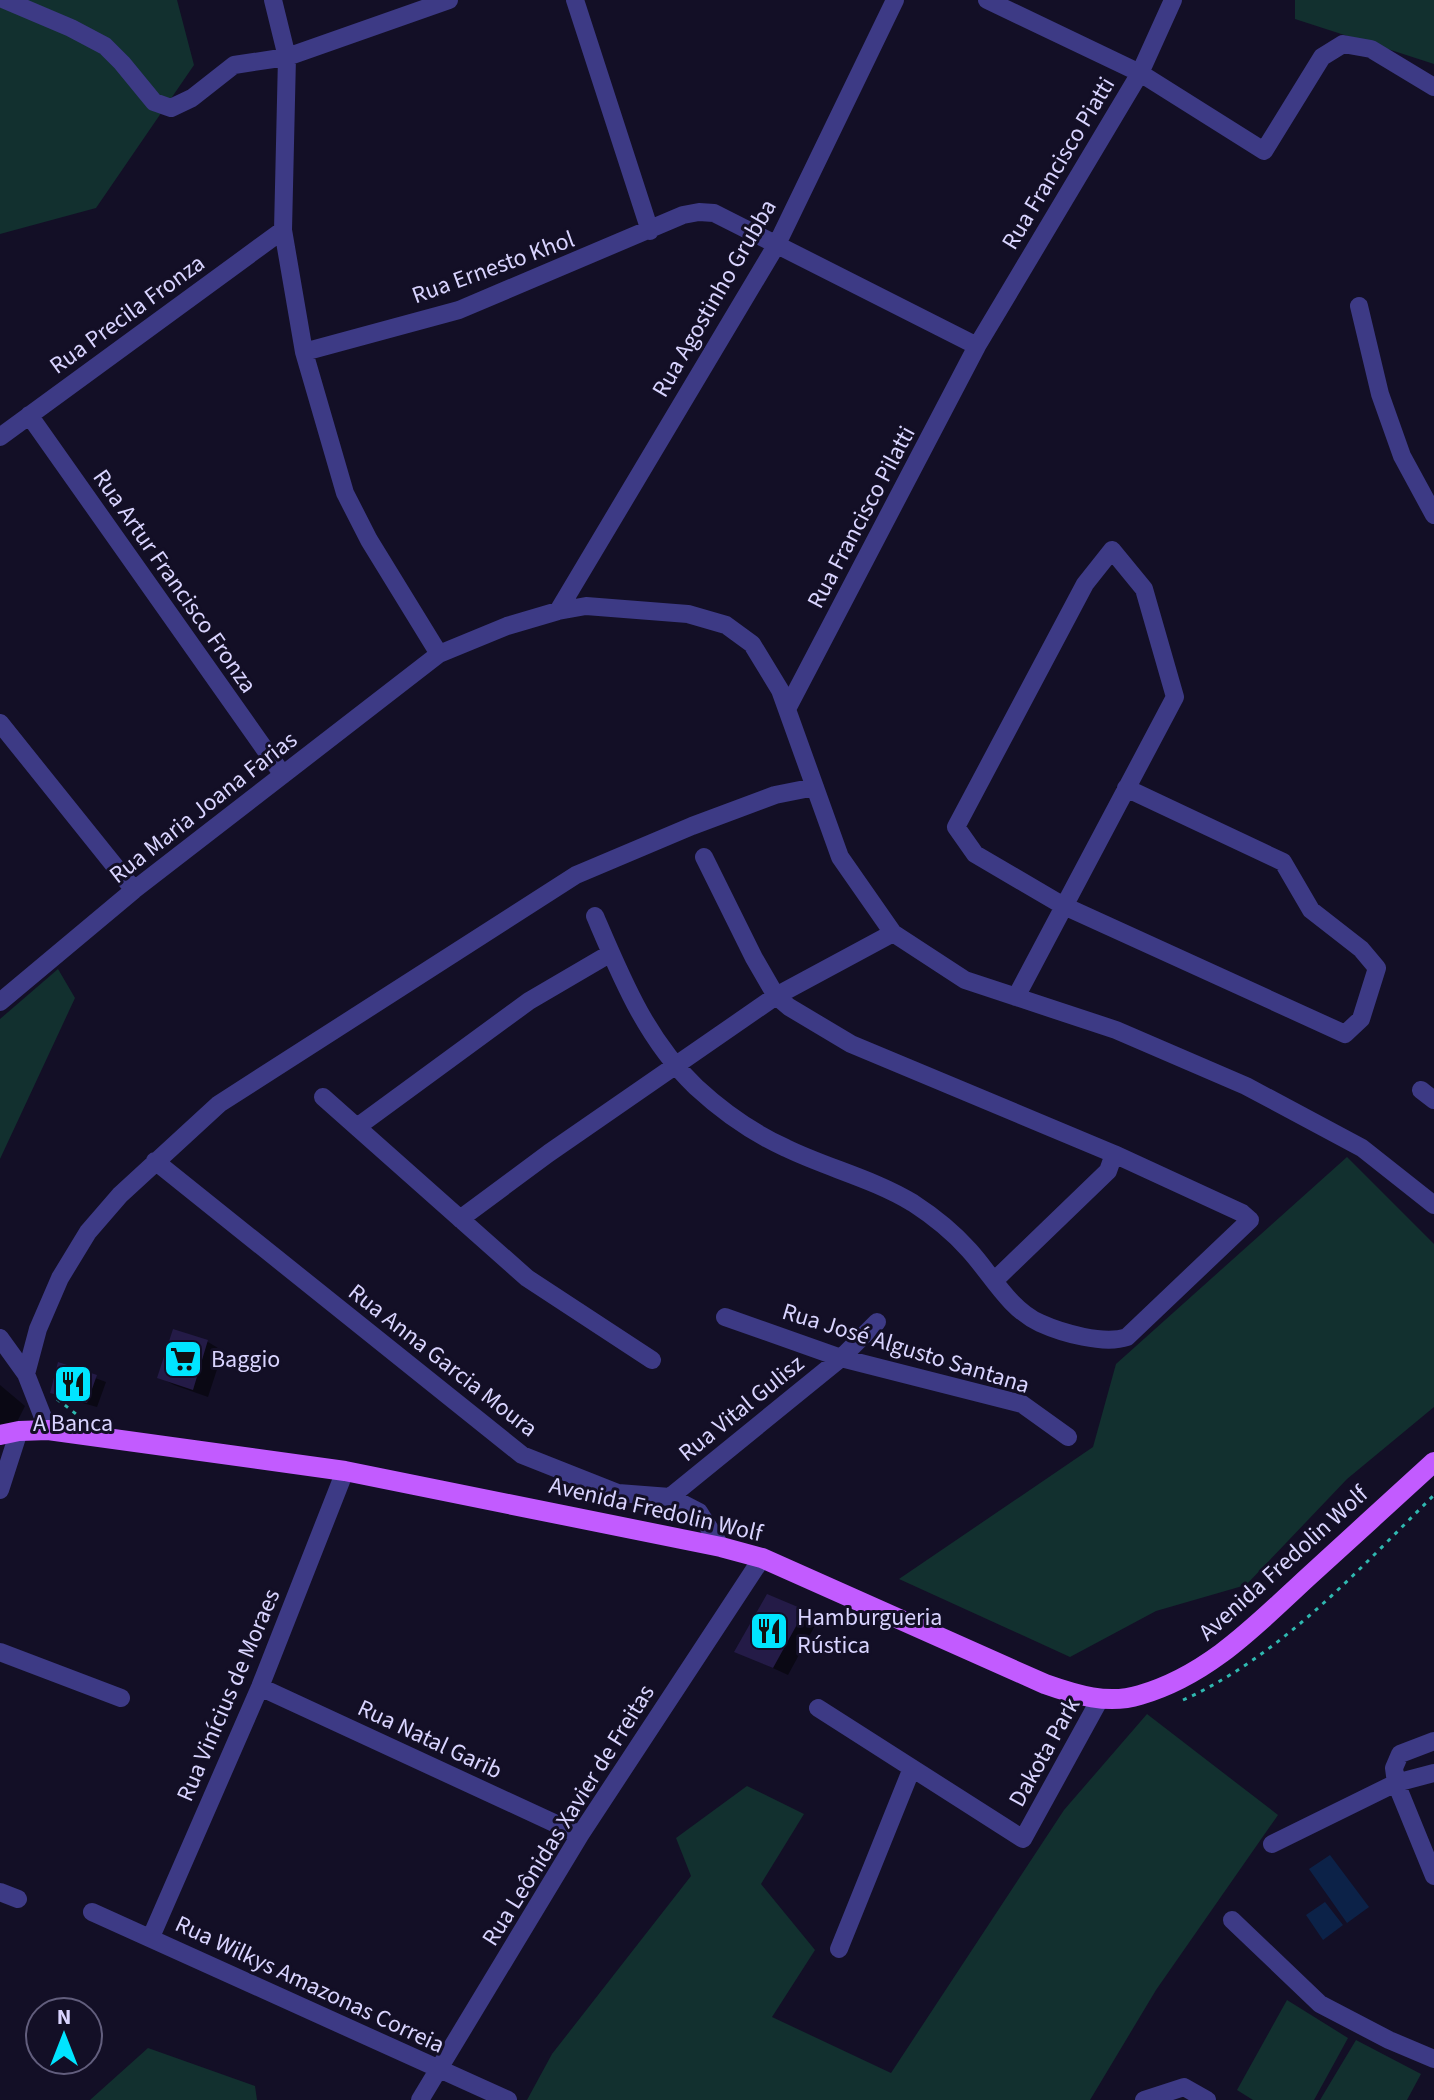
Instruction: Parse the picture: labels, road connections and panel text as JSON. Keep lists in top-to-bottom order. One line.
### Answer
{"streets":{"main road":["Avenida Fredolin Wolf"],"street":["Rua Francisco Piatti","Rua Ernesto Khol","Rua Agostinho Grubba","Rua Precila Fronza","Rua Francisco Pilatti","Rua Artur Francisco Fronza","Rua Maria Joana Farias","Rua José Algusto Santana","Rua Anna Garcia Moura","Rua Vital Gulisz","Rua Vinícius de Moraes","Rua Natal Garib","Dakota Park","Rua Leônidas Xavier de Freitas","Rua Wilkys Amazonas Correia"]},"crossings":[["Rua Francisco Piatti","Rua Ernesto Khol"],["Rua Francisco Piatti","Rua Francisco Pilatti"],["Rua Ernesto Khol","Rua Agostinho Grubba"],["Rua Ernesto Khol","Rua Francisco Pilatti"],["Rua Agostinho Grubba","Rua Maria Joana Farias"],["Rua Precila Fronza","Rua Artur Francisco Fronza"],["Rua Francisco Pilatti","Rua Maria Joana Farias"],["Rua Artur Francisco Fronza","Rua Maria Joana Farias"],["Rua José Algusto Santana","Rua Vital Gulisz"],["Rua Anna Garcia Moura","Rua Vital Gulisz"],["Rua Anna Garcia Moura","Avenida Fredolin Wolf"],["Avenida Fredolin Wolf","Rua Vinícius de Moraes"],["Avenida Fredolin Wolf","Dakota Park"],["Avenida Fredolin Wolf","Rua Leônidas Xavier de Freitas"],["Rua Vinícius de Moraes","Rua Natal Garib"],["Rua Vinícius de Moraes","Rua Wilkys Amazonas Correia"],["Rua Natal Garib","Rua Leônidas Xavier de Freitas"],["Rua Leônidas Xavier de Freitas","Rua Wilkys Amazonas Correia"]],"places":{"supermarket":["Baggio"],"restaurant":["A Banca","Hamburgueria Rústica"]},"north":"top"}
